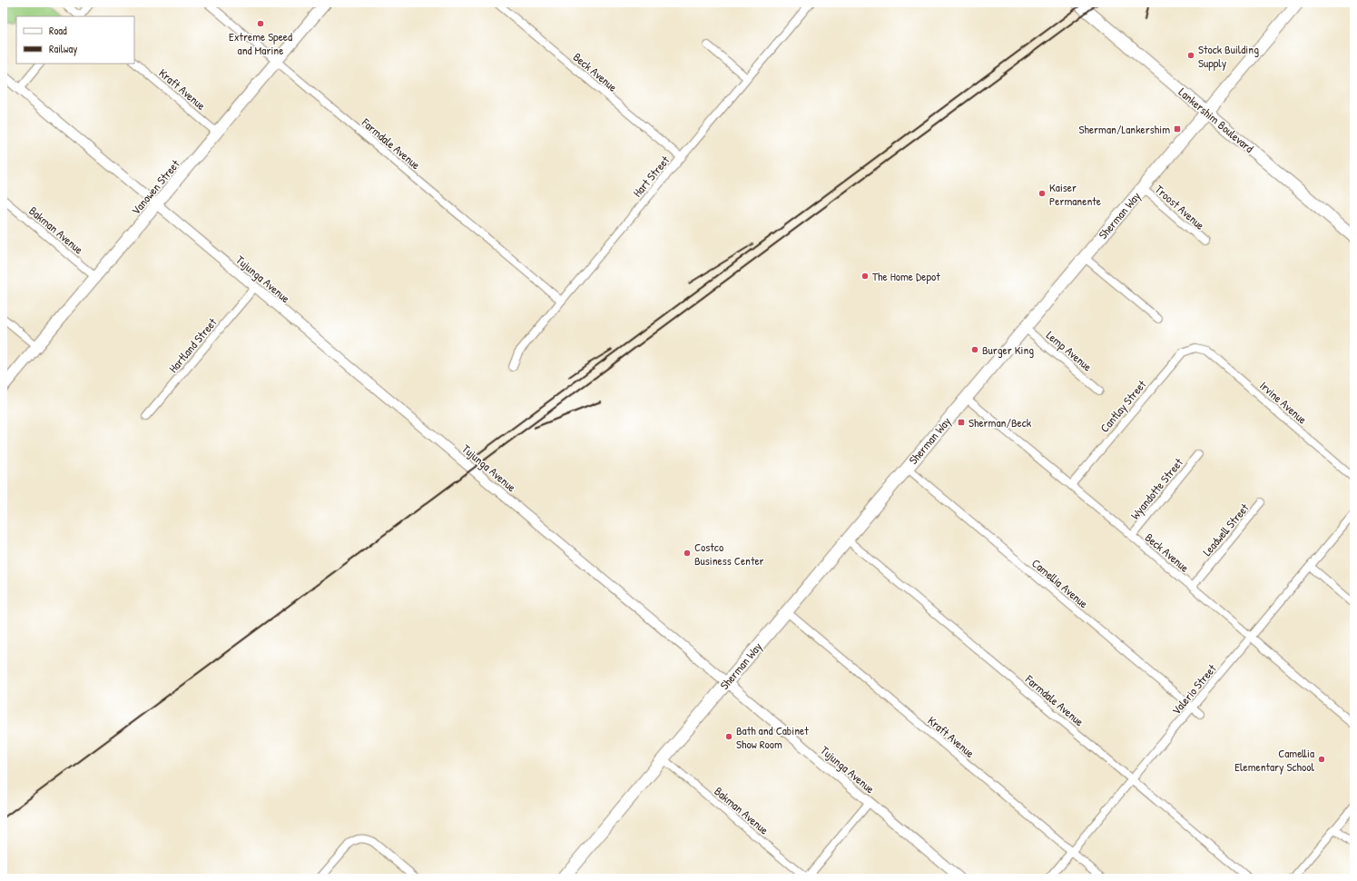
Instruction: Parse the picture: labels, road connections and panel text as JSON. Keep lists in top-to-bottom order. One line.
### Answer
{"streets":{"main road":["Lankershim Boulevard","Vanowen Street","Sherman Way"],"street":["Beck Avenue","Kraft Avenue","Farmdale Avenue","Hart Street","Troost Avenue","Bakman Avenue","Tujunga Avenue","Hartland Street","Lemp Avenue","Irvine Avenue","Cantlay Street","Wyandotte Street","Leadwell Street","Camellia Avenue","Valerio Street"]},"crossings":[["Beck Avenue","Hart Street"],["Beck Avenue","Sherman Way"],["Beck Avenue","Cantlay Street"],["Beck Avenue","Wyandotte Street"],["Beck Avenue","Leadwell Street"],["Beck Avenue","Valerio Street"],["Kraft Avenue","Vanowen Street"],["Kraft Avenue","Sherman Way"],["Kraft Avenue","Valerio Street"],["Lankershim Boulevard","Sherman Way"],["Farmdale Avenue","Hart Street"],["Farmdale Avenue","Vanowen Street"],["Farmdale Avenue","Sherman Way"],["Farmdale Avenue","Valerio Street"],["Vanowen Street","Bakman Avenue"],["Vanowen Street","Tujunga Avenue"],["Troost Avenue","Sherman Way"],["Sherman Way","Bakman Avenue"],["Sherman Way","Tujunga Avenue"],["Sherman Way","Lemp Avenue"],["Sherman Way","Camellia Avenue"],["Tujunga Avenue","Hartland Street"],["Irvine Avenue","Cantlay Street"],["Camellia Avenue","Valerio Street"]],"places":{"other":["Extreme Speed and Marine","Stock Building Supply","Kaiser Permanente","The Home Depot","Burger King","Costco Business Center","Bath and Cabinet Show Room","Camellia Elementary School"],"transit":["Sherman/Lankershim","Sherman/Beck"]},"legend":["Road","Railway"]}
